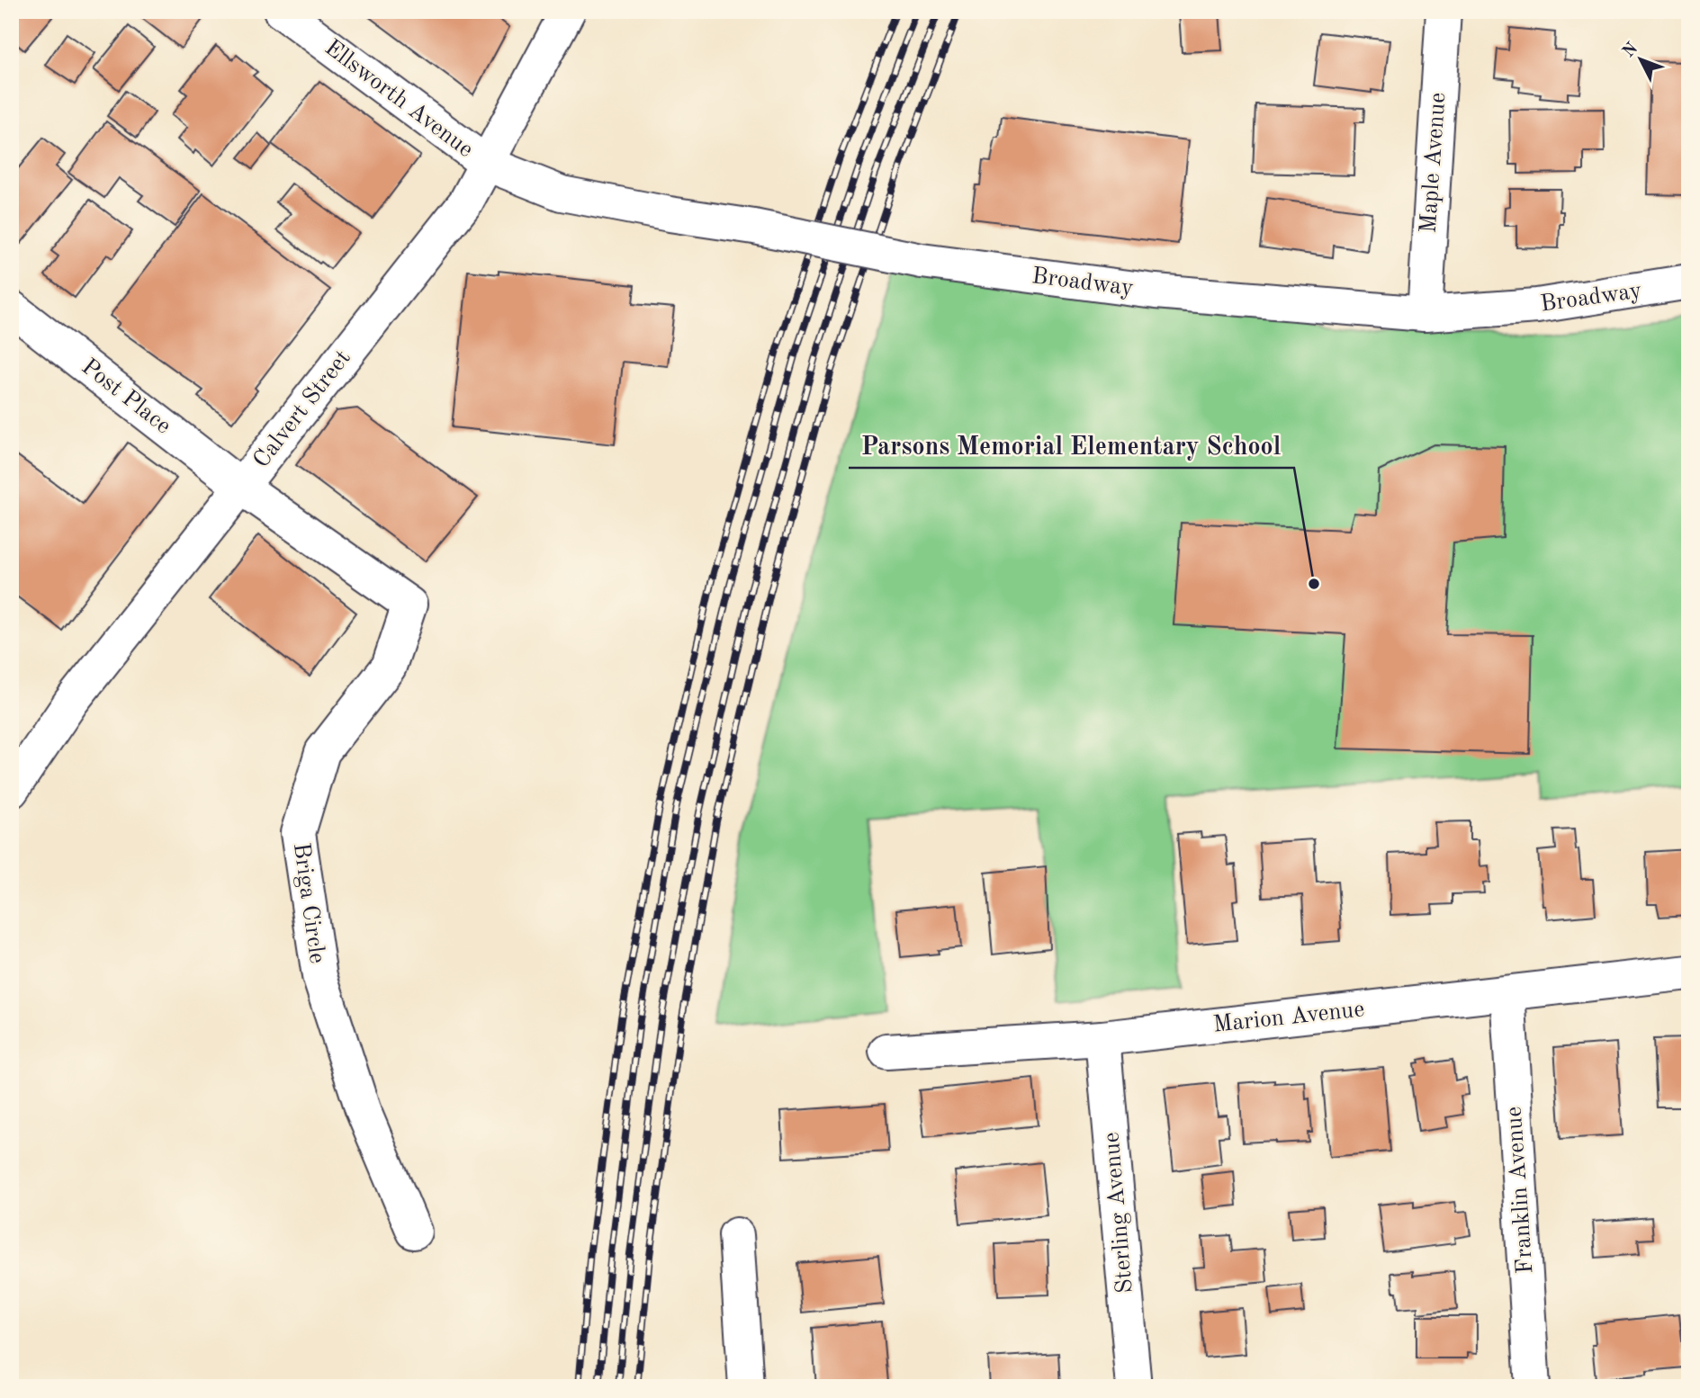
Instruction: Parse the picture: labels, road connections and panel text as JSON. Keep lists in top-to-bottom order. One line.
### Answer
{"streets":{"street":["Ellsworth Avenue","Maple Avenue","Broadway","Post Place","Calvert Street","Briga Circle","Marion Avenue","Franklin Avenue","Sterling Avenue"]},"crossings":[["Ellsworth Avenue","Broadway"],["Ellsworth Avenue","Calvert Street"],["Maple Avenue","Broadway"],["Broadway","Calvert Street"],["Post Place","Calvert Street"],["Post Place","Briga Circle"],["Calvert Street","Briga Circle"],["Marion Avenue","Franklin Avenue"],["Marion Avenue","Sterling Avenue"]],"places":["Parsons Memorial Elementary School"],"north":"top left"}
